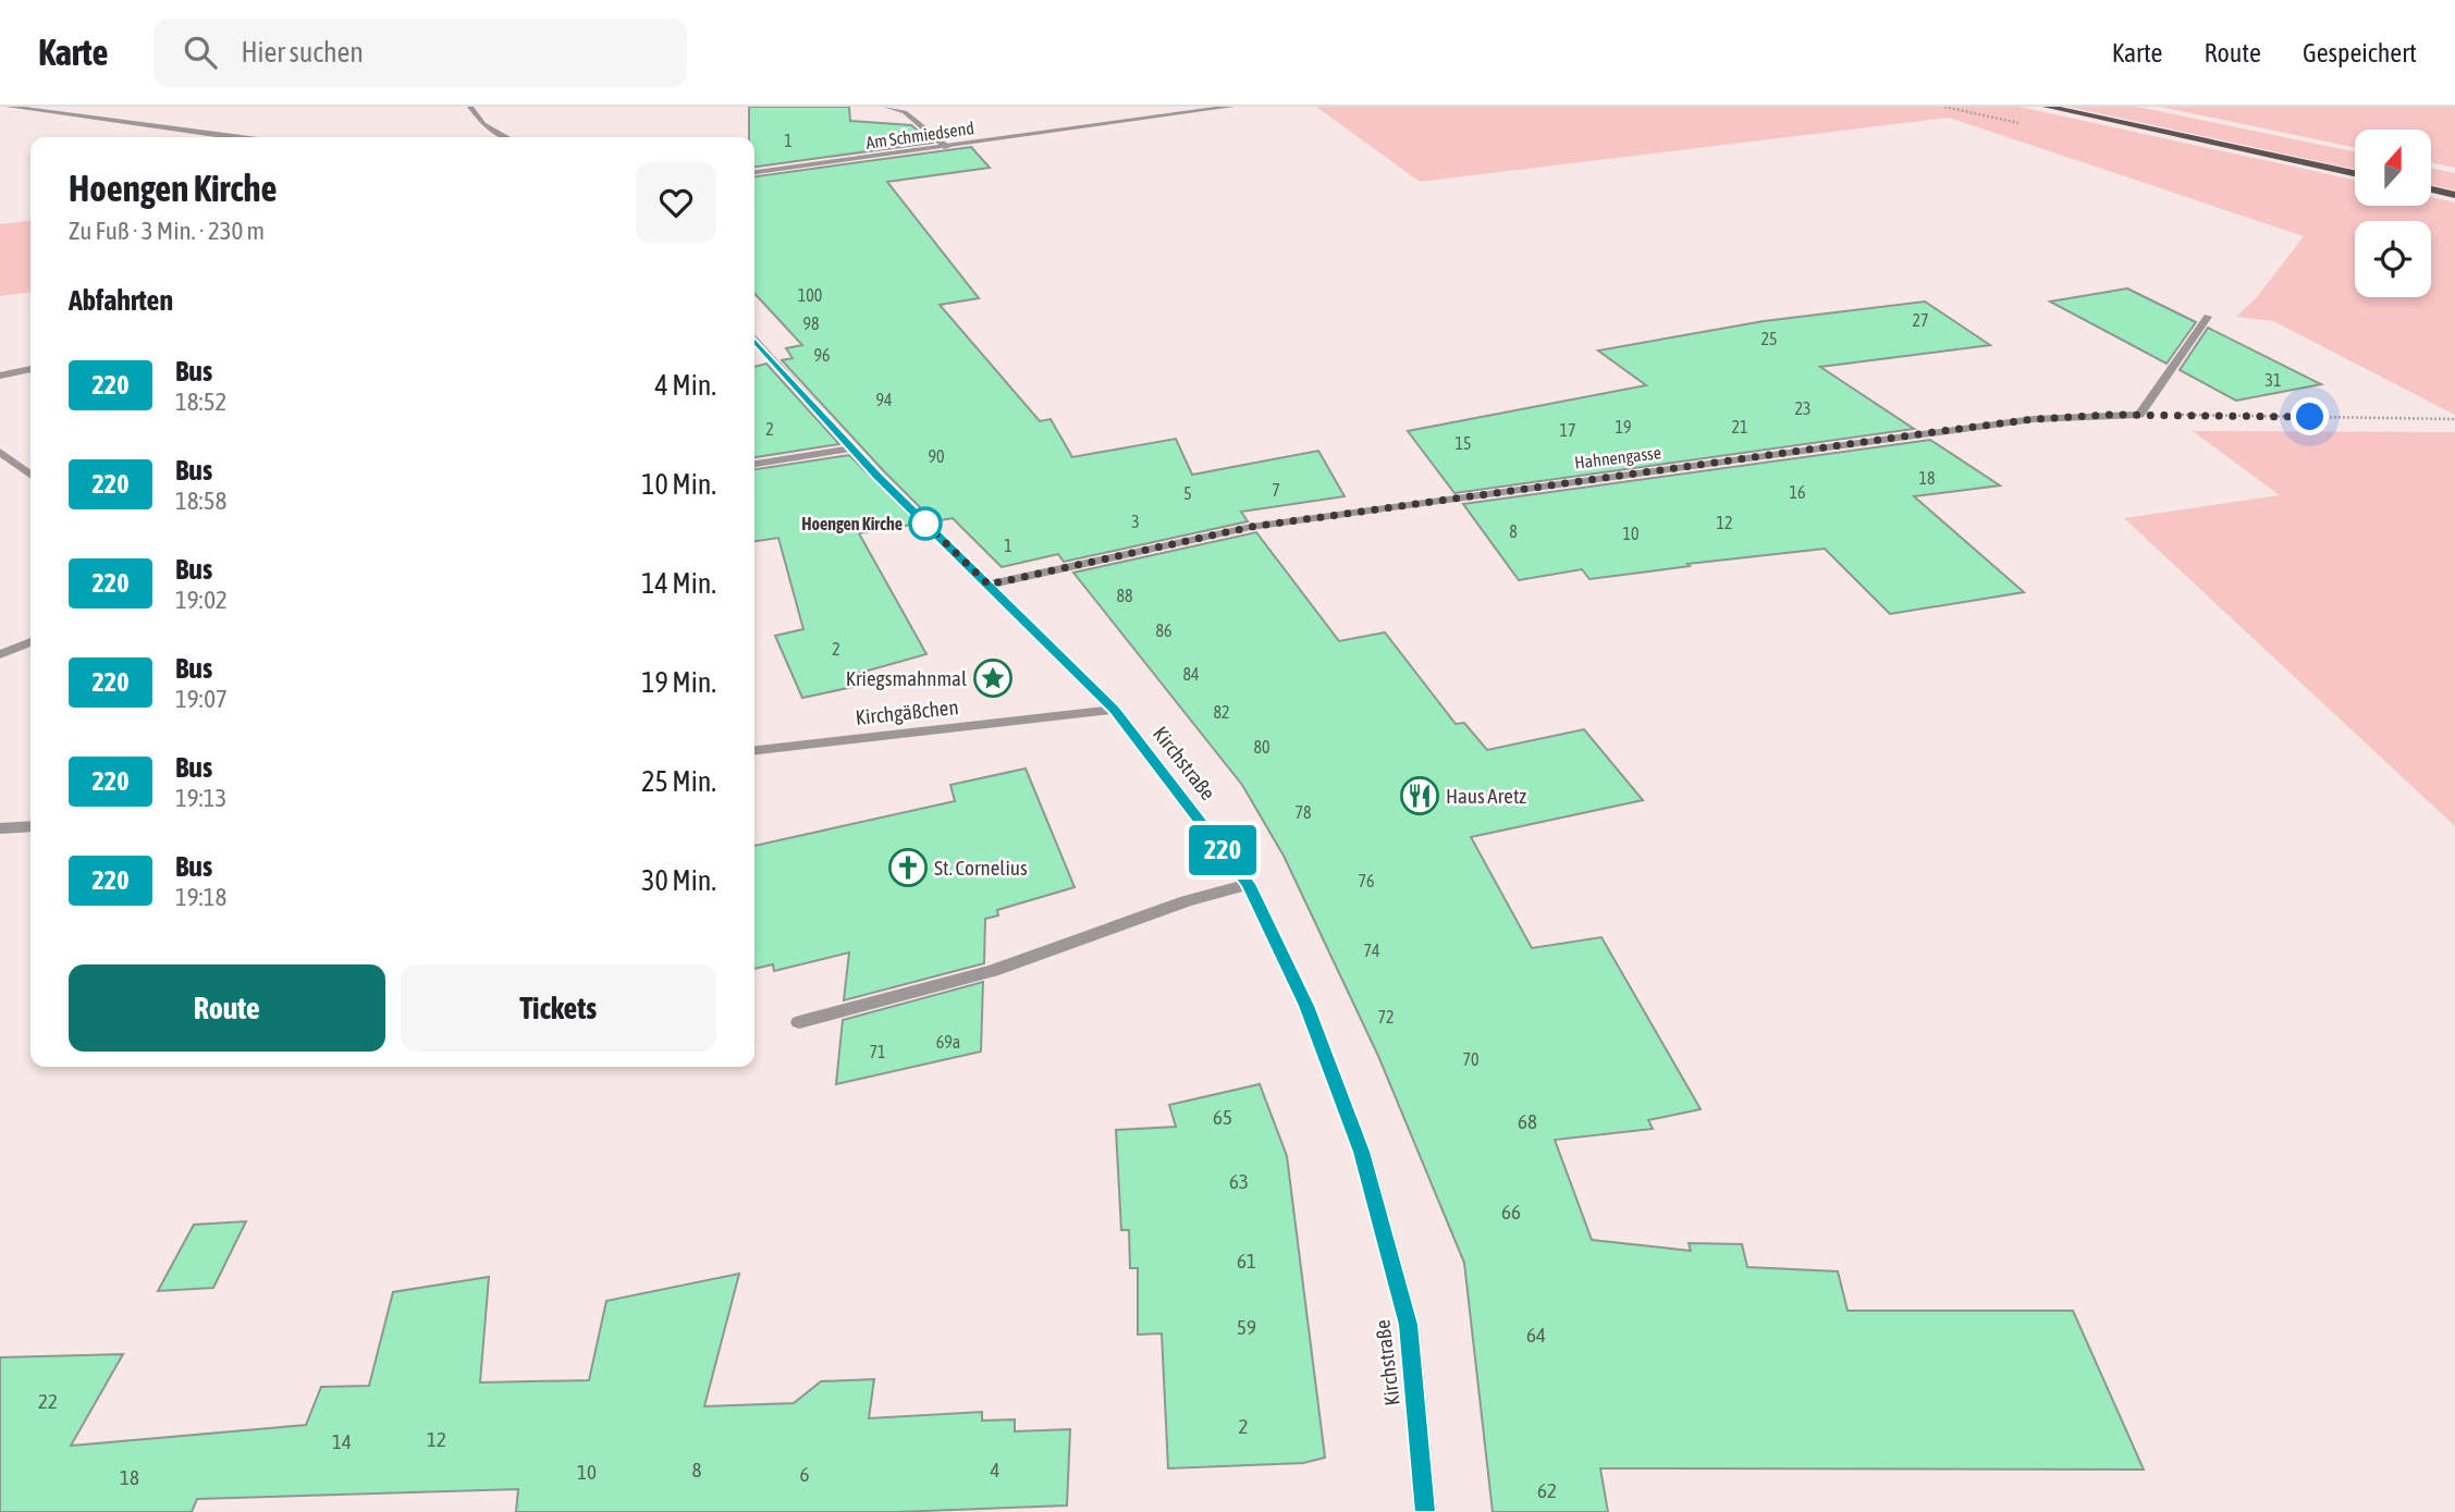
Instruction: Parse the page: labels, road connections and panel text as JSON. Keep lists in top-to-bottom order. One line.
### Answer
{"streets":{"street":["Am Schmiedsend","Hahnengasse","Kirchgäßchen","Kirchstraße"]},"crossings":[["Hahnengasse","Kirchstraße"],["Kirchgäßchen","Kirchstraße"]],"places":{"other":["Hoengen Kirche"],"place":["Kriegsmahnmal"],"restaurant":["Haus Aretz"],"church":["St. Cornelius"]},"lines":["bus line 220"],"house_numbers":["1","100","27","98","25","96","31","94","23","19","21","2","17","15","90","18","7","16","5","3","12","8","10","1","88","86","2","84","82","80","78","76","74","72","69a","71","70","65","68","63","66","61","59","64","22","2","12","14","8","4","10","6","18","62"],"north":"top","page":{"header":"Karte","search":"Hier suchen","nav":["Karte","Route","Gespeichert"],"on_map":"220","heading":[["Hoengen Kirche","Zu Fuß · 3 Min. · 230 m"],"Abfahrten"],"list":[{"mark":"220","name":"Bus","note":"18:52","value":"4 Min."},{"mark":"220","name":"Bus","note":"18:58","value":"10 Min."},{"mark":"220","name":"Bus","note":"19:02","value":"14 Min."},{"mark":"220","name":"Bus","note":"19:07","value":"19 Min."},{"mark":"220","name":"Bus","note":"19:13","value":"25 Min."},{"mark":"220","name":"Bus","note":"19:18","value":"30 Min."}],"buttons":["Route","Tickets"]}}
